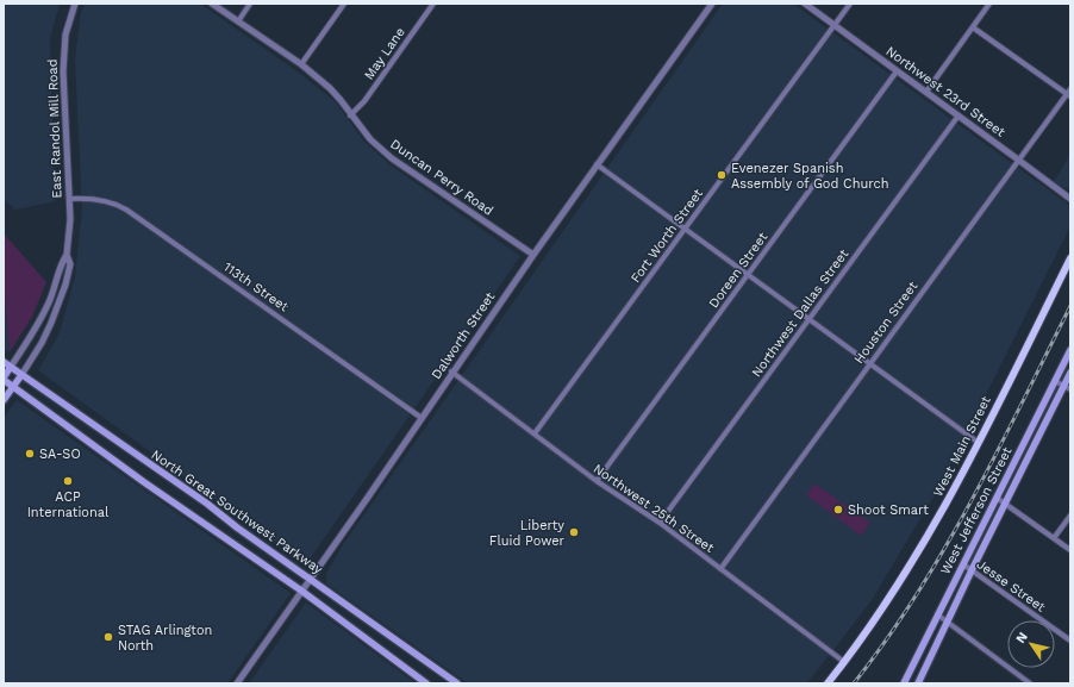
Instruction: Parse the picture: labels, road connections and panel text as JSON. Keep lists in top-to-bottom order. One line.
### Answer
{"streets":{"main road":["East Randol Mill Road","West Main Street","West Jefferson Street","North Great Southwest Parkway"],"street":["May Lane","Northwest 23rd Street","Duncan Perry Road","Fort Worth Street","Doreen Street","113th Street","Northwest Dallas Street","Houston Street","Dalworth Street","Northwest 25th Street","Jesse Street"]},"crossings":[["May Lane","Duncan Perry Road"],["Northwest 23rd Street","Fort Worth Street"],["Northwest 23rd Street","Doreen Street"],["Northwest 23rd Street","Northwest Dallas Street"],["Northwest 23rd Street","Houston Street"],["East Randol Mill Road","113th Street"],["East Randol Mill Road","North Great Southwest Parkway"],["Duncan Perry Road","Dalworth Street"],["Fort Worth Street","Northwest 25th Street"],["Doreen Street","Northwest 25th Street"],["113th Street","Dalworth Street"],["Northwest Dallas Street","Northwest 25th Street"],["Houston Street","Northwest 25th Street"],["Dalworth Street","Northwest 25th Street"],["Dalworth Street","North Great Southwest Parkway"],["West Main Street","Northwest 25th Street"],["West Jefferson Street","Jesse Street"]],"places":["Evenezer Spanish Assembly of God Church","SA-SO","ACP International","Shoot Smart","Liberty Fluid Power","STAG Arlington North"],"north":"top left"}
